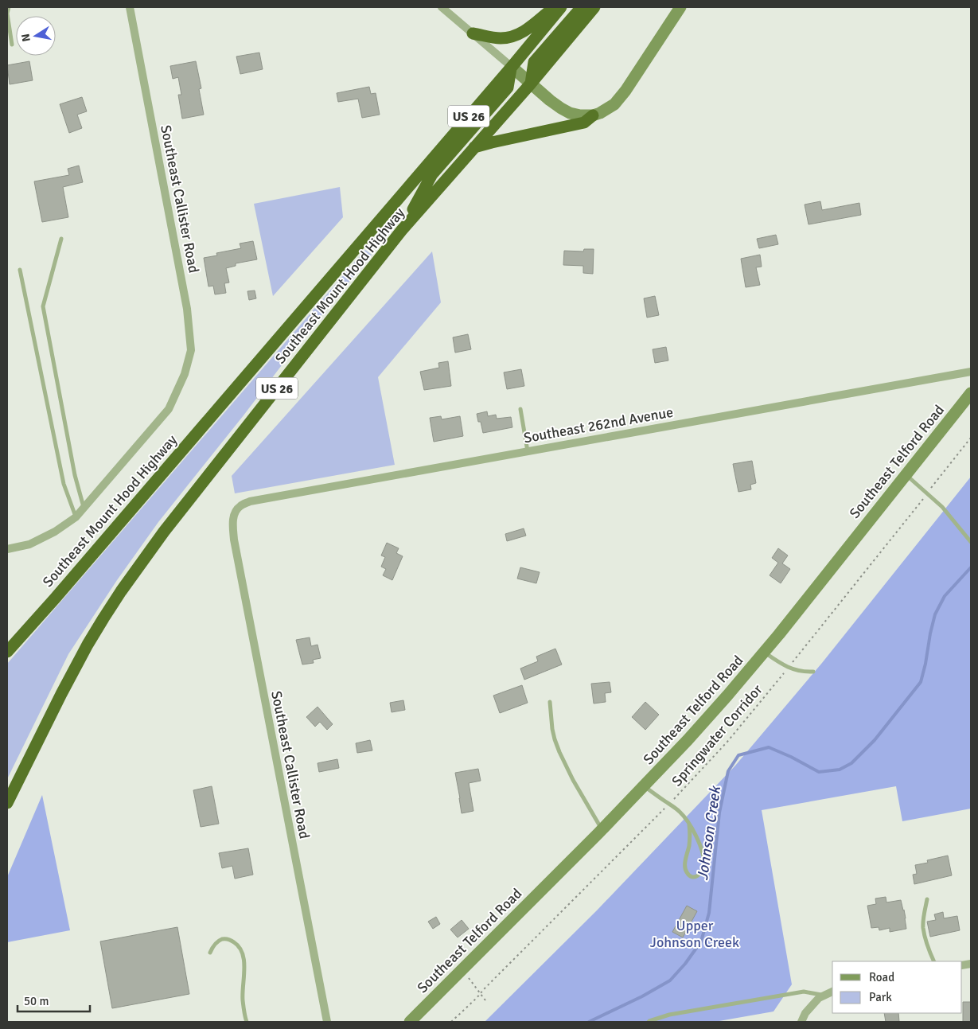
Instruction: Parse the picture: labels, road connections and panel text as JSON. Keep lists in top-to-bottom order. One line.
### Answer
{"streets":{"highway":["US 26","Southeast Mount Hood Highway"],"street":["Southeast Callister Road","Southeast 262nd Avenue","Southeast Telford Road"],"path":["Springwater Corridor"]},"crossings":[["Southeast Callister Road","Southeast 262nd Avenue"]],"water":["Johnson Creek"],"parks":["Upper Johnson Creek"],"legend":["Road","Park"],"scale_bar":"50 m","north":"left"}
